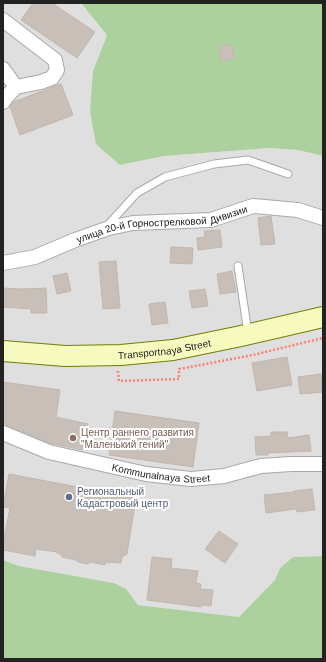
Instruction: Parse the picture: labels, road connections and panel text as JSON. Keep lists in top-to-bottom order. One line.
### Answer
{"streets":{"main road":["Transportnaya Street"],"street":["улица 20-й Горнострелковой Дивизии","Kommunalnaya Street"]},"places":["Центр раннего развития \"Маленький гений\"","Региональный Кадастровый центр"]}
